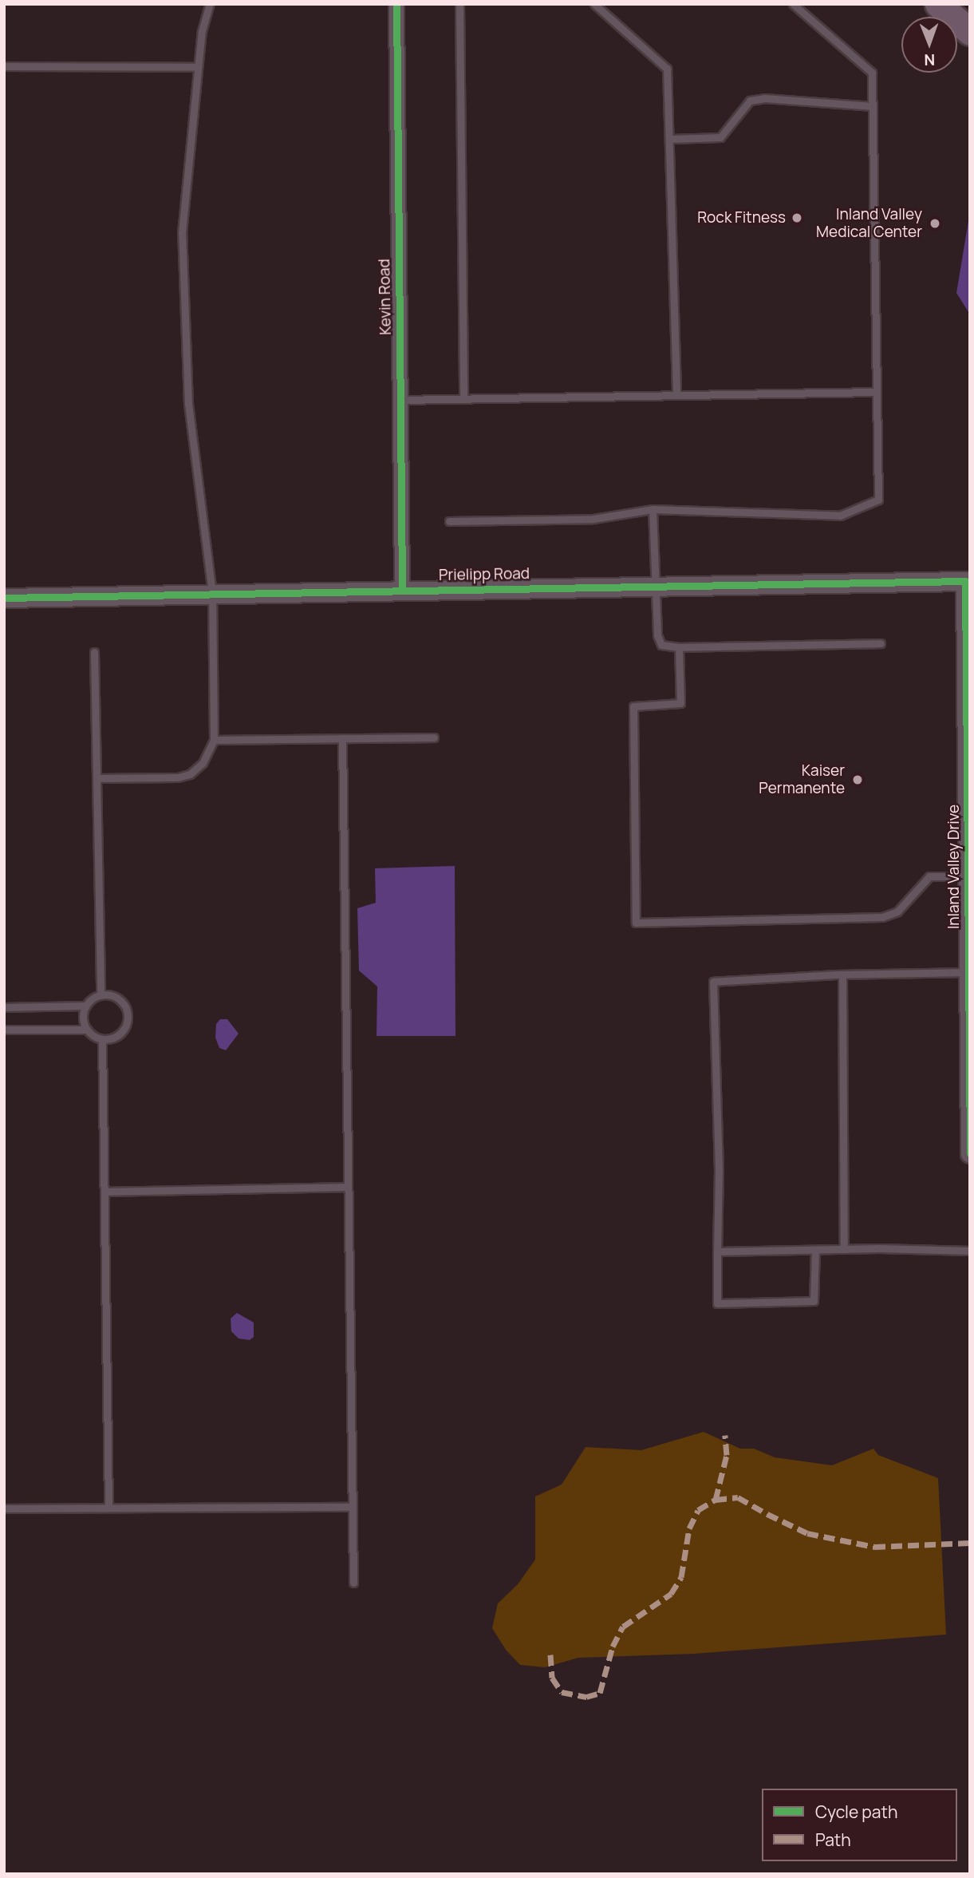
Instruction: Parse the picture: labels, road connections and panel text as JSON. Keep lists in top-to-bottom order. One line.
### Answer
{"streets":{"street":["Kevin Road","Prielipp Road","Inland Valley Drive"]},"crossings":[["Kevin Road","Prielipp Road"],["Prielipp Road","Inland Valley Drive"]],"places":["Rock Fitness","Inland Valley Medical Center","Kaiser Permanente"],"legend":["Cycle path","Path"],"north":"bottom"}
